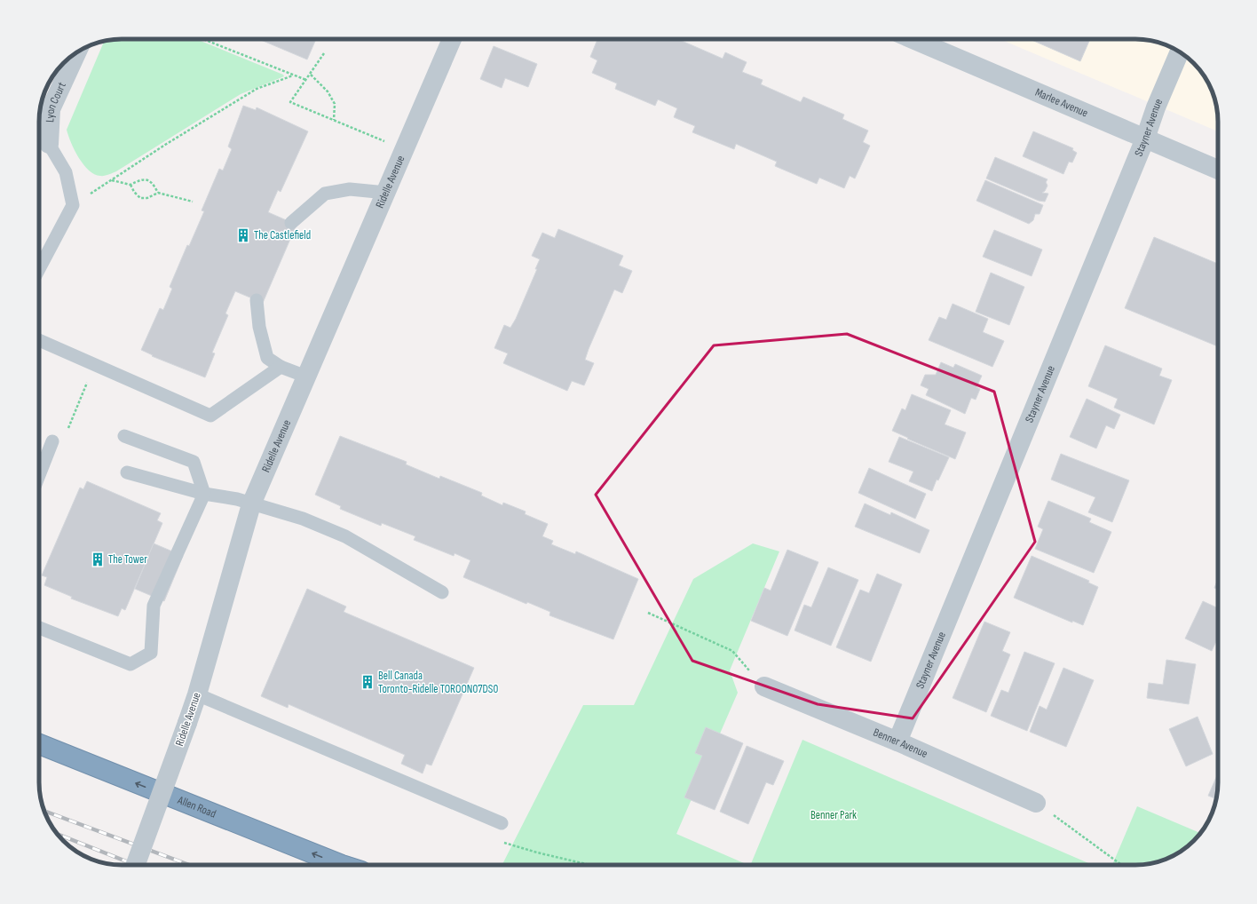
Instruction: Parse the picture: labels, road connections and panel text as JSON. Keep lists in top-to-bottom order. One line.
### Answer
{"streets":{"highway":["Allen Road"],"street":["Lyon Court","Marlee Avenue","Stayner Avenue","Ridelle Avenue","Benner Avenue"]},"crossings":[["Marlee Avenue","Stayner Avenue"],["Stayner Avenue","Benner Avenue"]],"one_way":["Allen Road"],"parks":["Benner Park"],"places":{"building":["The Castlefield","The Tower","Bell Canada Toronto-Ridelle TOROON07DS0"]}}
